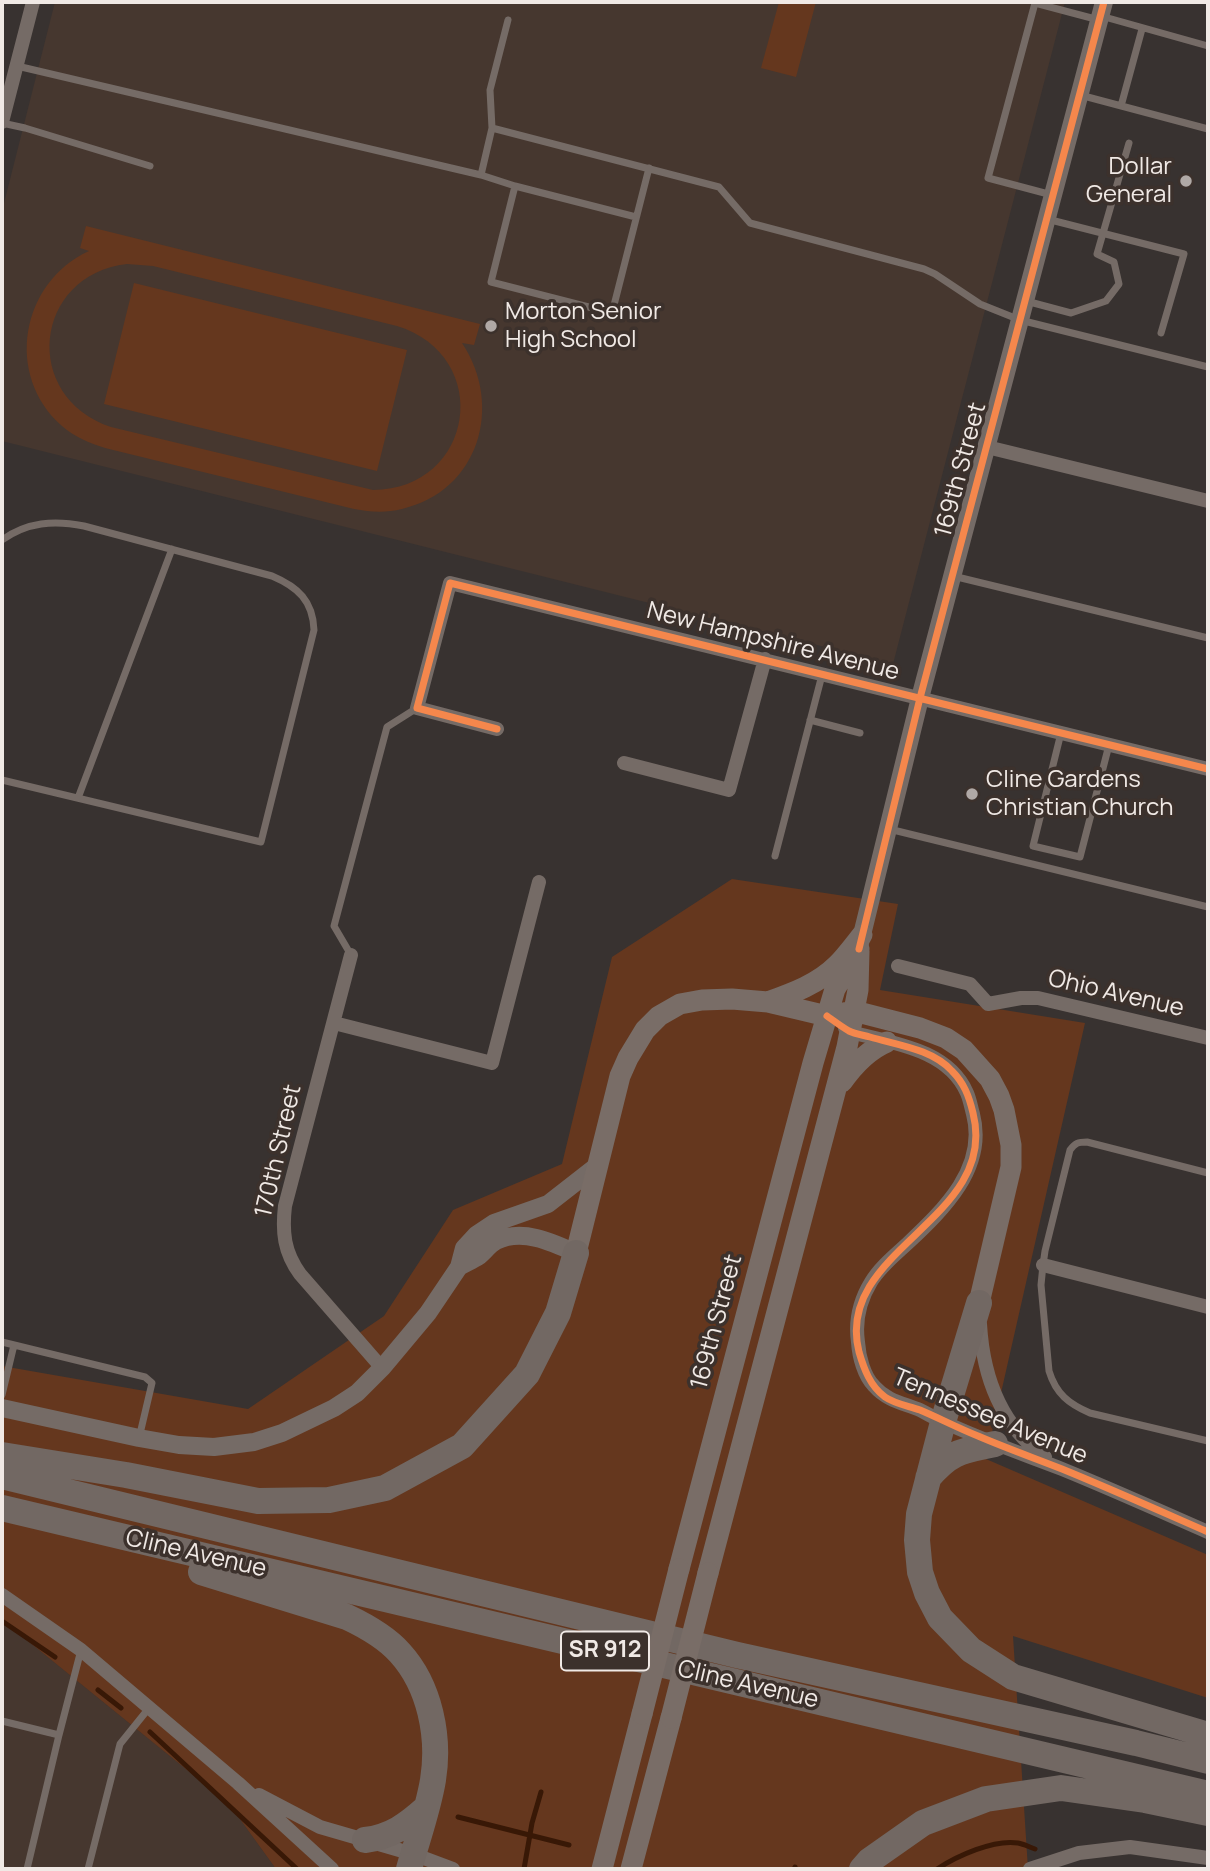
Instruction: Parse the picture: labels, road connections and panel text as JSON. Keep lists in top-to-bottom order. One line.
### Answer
{"streets":{"highway":["Cline Avenue","SR 912"],"main road":["169th Street","Tennessee Avenue"],"street":["New Hampshire Avenue","Ohio Avenue","170th Street"]},"crossings":[["169th Street","New Hampshire Avenue"],["169th Street","Tennessee Avenue"]],"places":["Dollar General","Morton Senior High School","Cline Gardens Christian Church"]}
